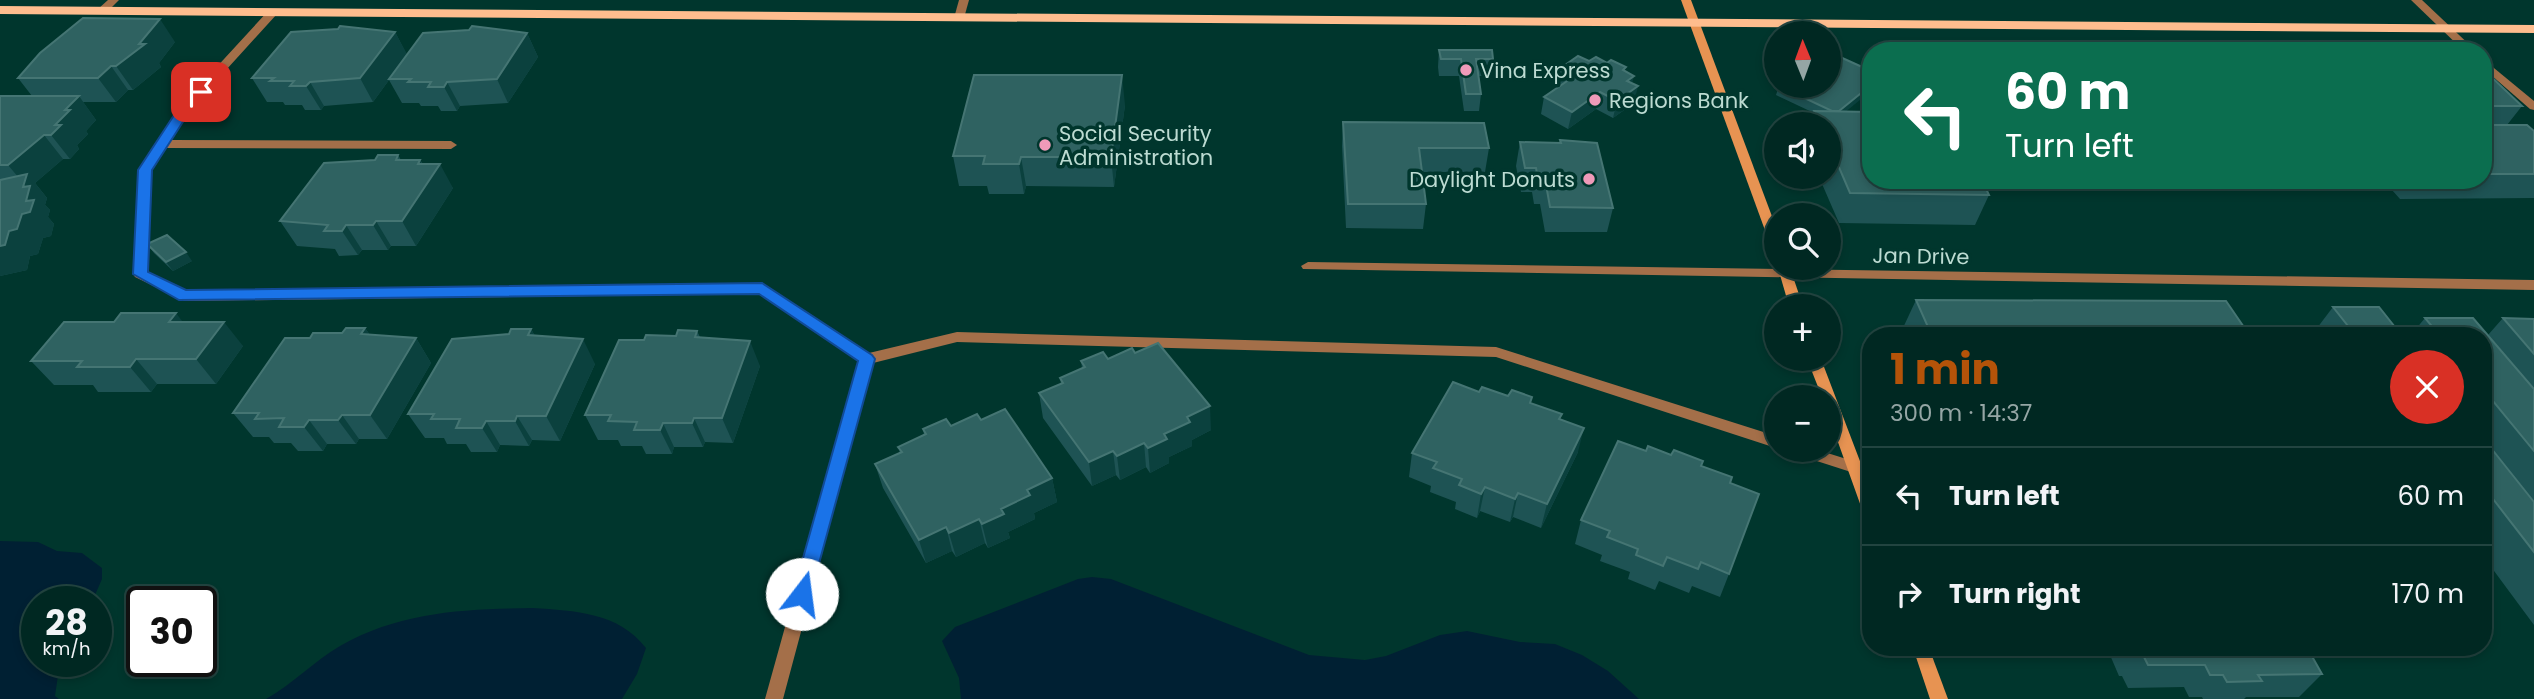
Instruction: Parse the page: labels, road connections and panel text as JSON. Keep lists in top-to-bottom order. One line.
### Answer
{"streets":{"street":["Jan Drive"]},"places":["Vina Express","Regions Bank","Social Security Administration","Daylight Donuts"],"north":"top","page":{"map_buttons":["+","−"],"turn":["60 m","Turn left"],"heading":["1 min","300 m · 14:37"],"list":[{"name":"Turn left","value":"60 m"},{"name":"Turn right","value":"170 m"}],"speed":"28 km/h","limit":"30"}}
